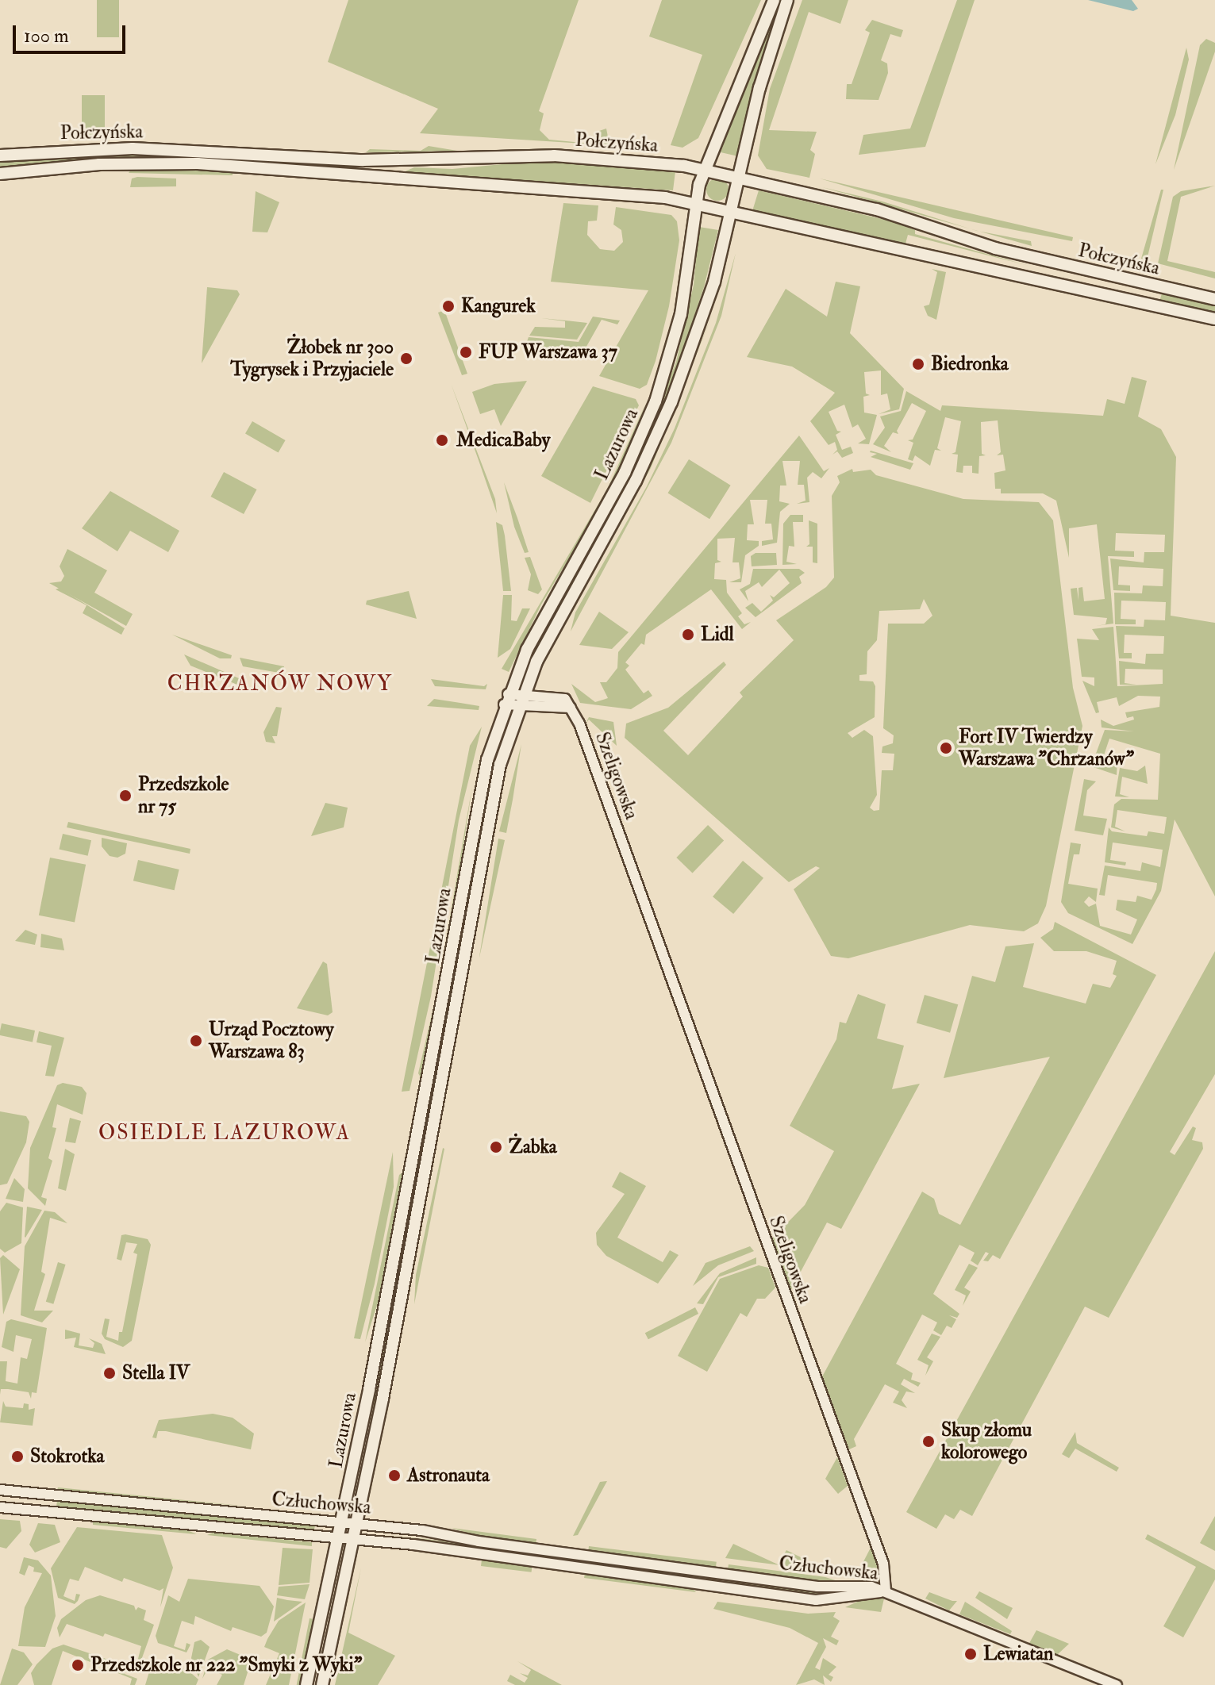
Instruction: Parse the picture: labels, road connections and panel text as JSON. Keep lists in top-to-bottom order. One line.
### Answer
{"streets":{"main road":["Połczyńska","Lazurowa"],"street":["Szeligowska","Człuchowska"]},"crossings":[["Połczyńska","Lazurowa"],["Lazurowa","Szeligowska"],["Lazurowa","Człuchowska"],["Szeligowska","Człuchowska"]],"districts":["CHRZANÓW NOWY","OSIEDLE LAZUROWA"],"places":["Kangurek","FUP Warszawa 37","Żłobek nr 300 Tygrysek i Przyjaciele","Biedronka","MedicaBaby","Lidl","Fort IV Twierdzy Warszawa \"Chrzanów\"","Przedszkole nr 75","Urząd Pocztowy Warszawa 83","Żabka","Stella IV","Skup złomu kolorowego","Stokrotka","Astronauta","Lewiatan","Przedszkole nr 222 \"Smyki z Wyki\""],"scale_bar":"100 m"}
